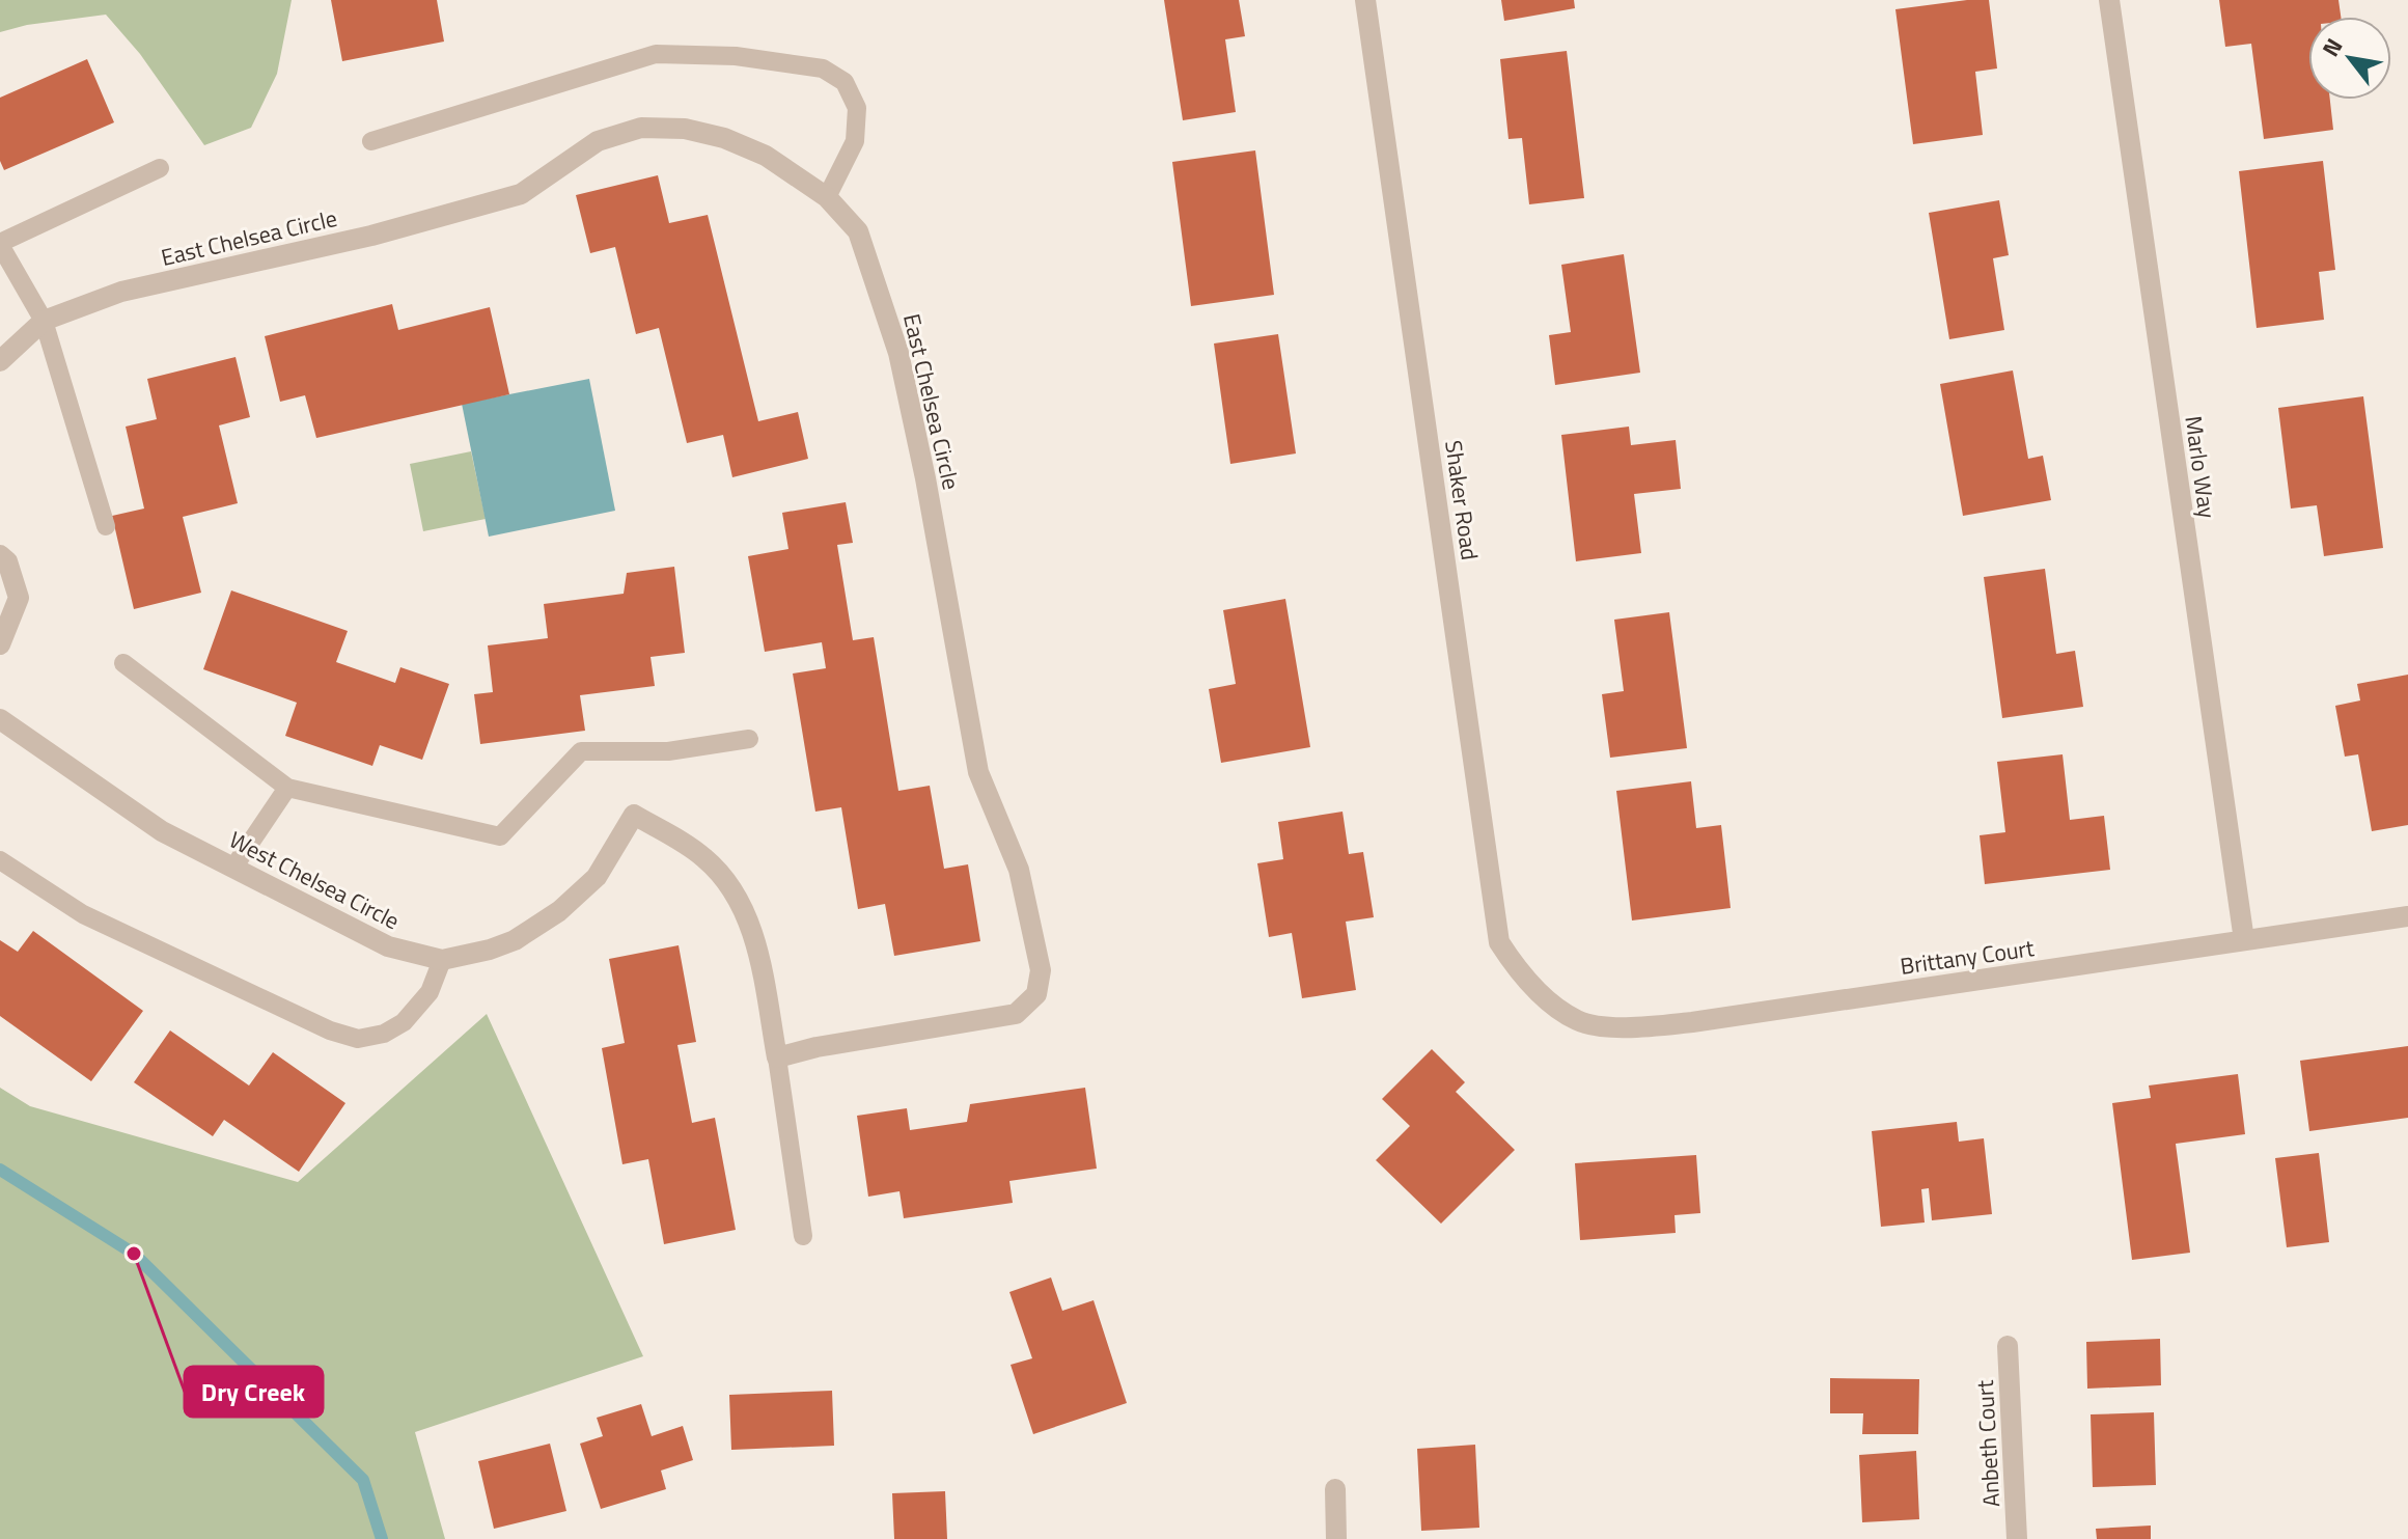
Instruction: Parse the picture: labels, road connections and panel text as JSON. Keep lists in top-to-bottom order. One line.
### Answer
{"streets":{"street":["East Chelsea Circle","Marlo Way","Shaker Road","West Chelsea Circle","Brittany Court","Anbeth Court"]},"crossings":[["East Chelsea Circle","West Chelsea Circle"],["Marlo Way","Brittany Court"],["Shaker Road","Brittany Court"]],"places":["Dry Creek"],"north":"top left"}
